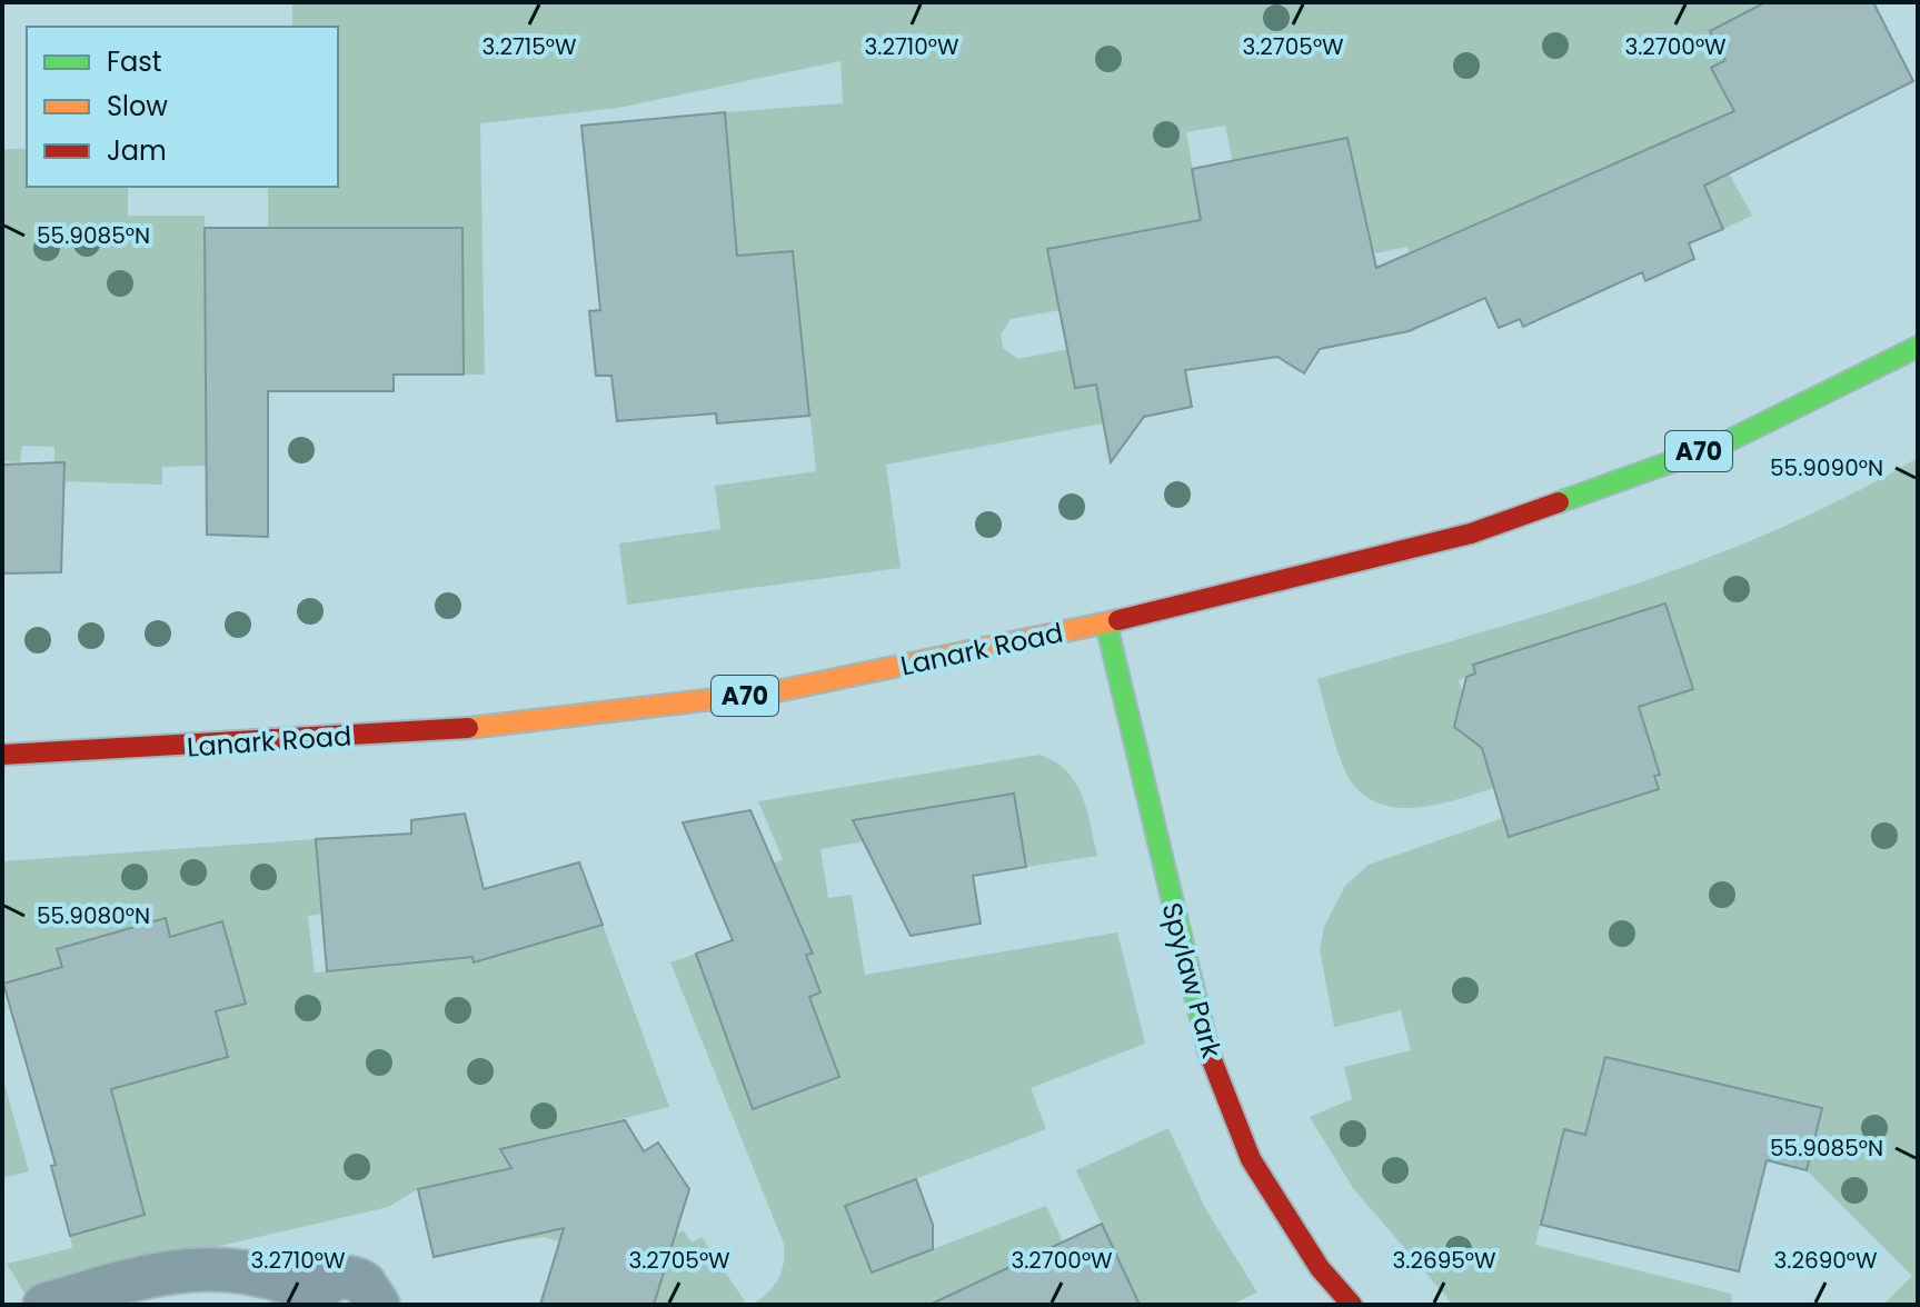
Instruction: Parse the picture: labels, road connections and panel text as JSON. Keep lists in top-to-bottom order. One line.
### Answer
{"streets":{"main road":["A70","Lanark Road","Spylaw Park"]},"crossings":[["Lanark Road","Spylaw Park"]],"legend":["Fast","Slow","Jam"],"coordinates":["3.2715°W","3.2710°W","3.2705°W","3.2700°W","55.9085°N","55.9090°N","55.9080°N","3.2695°W","3.2690°W"]}
